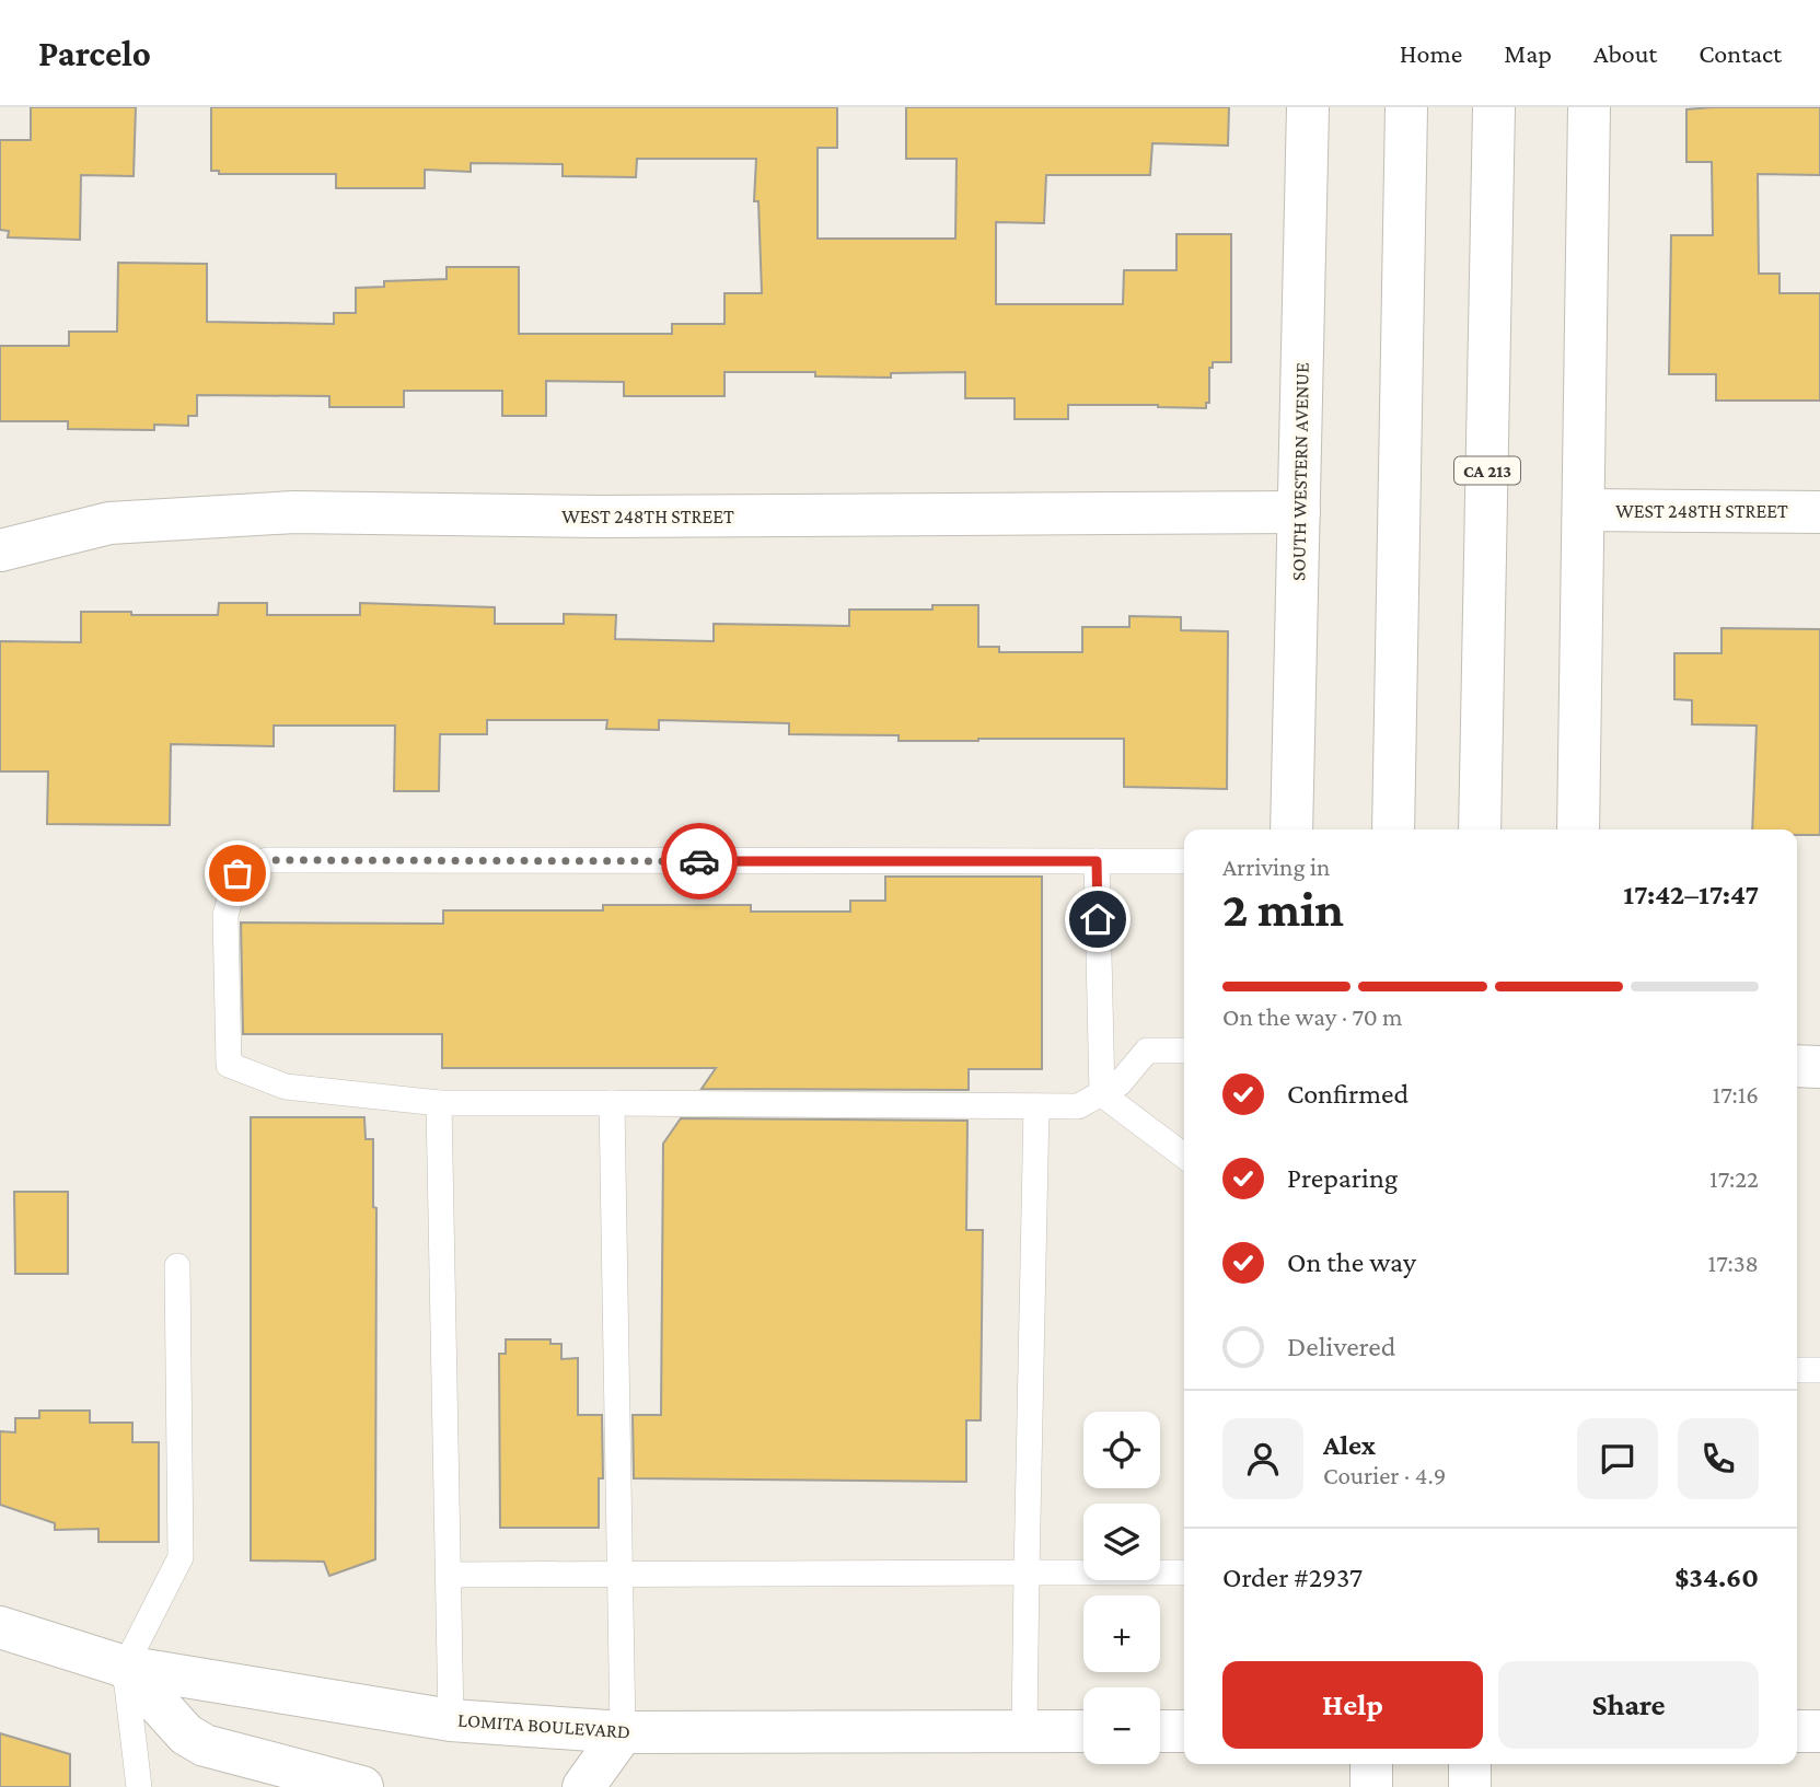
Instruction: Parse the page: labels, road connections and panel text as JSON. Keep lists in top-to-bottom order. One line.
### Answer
{"streets":{"street":["CA 213","SOUTH WESTERN AVENUE","WEST 248TH STREET","LOMITA BOULEVARD"]},"crossings":[["SOUTH WESTERN AVENUE","WEST 248TH STREET"]],"page":{"header":"Parcelo","nav":["Home","Map","About","Contact"],"heading":["2 min","Arriving in","17:42–17:47"],"panel":["Alex","Courier · 4.9","Order #2937","$34.60"],"bar":"On the way · 70 m","list":[["Confirmed","17:16"],["Preparing","17:22"],["On the way","17:38"],"Delivered"],"map_buttons":["+","−"],"buttons":["Help","Share"]}}
